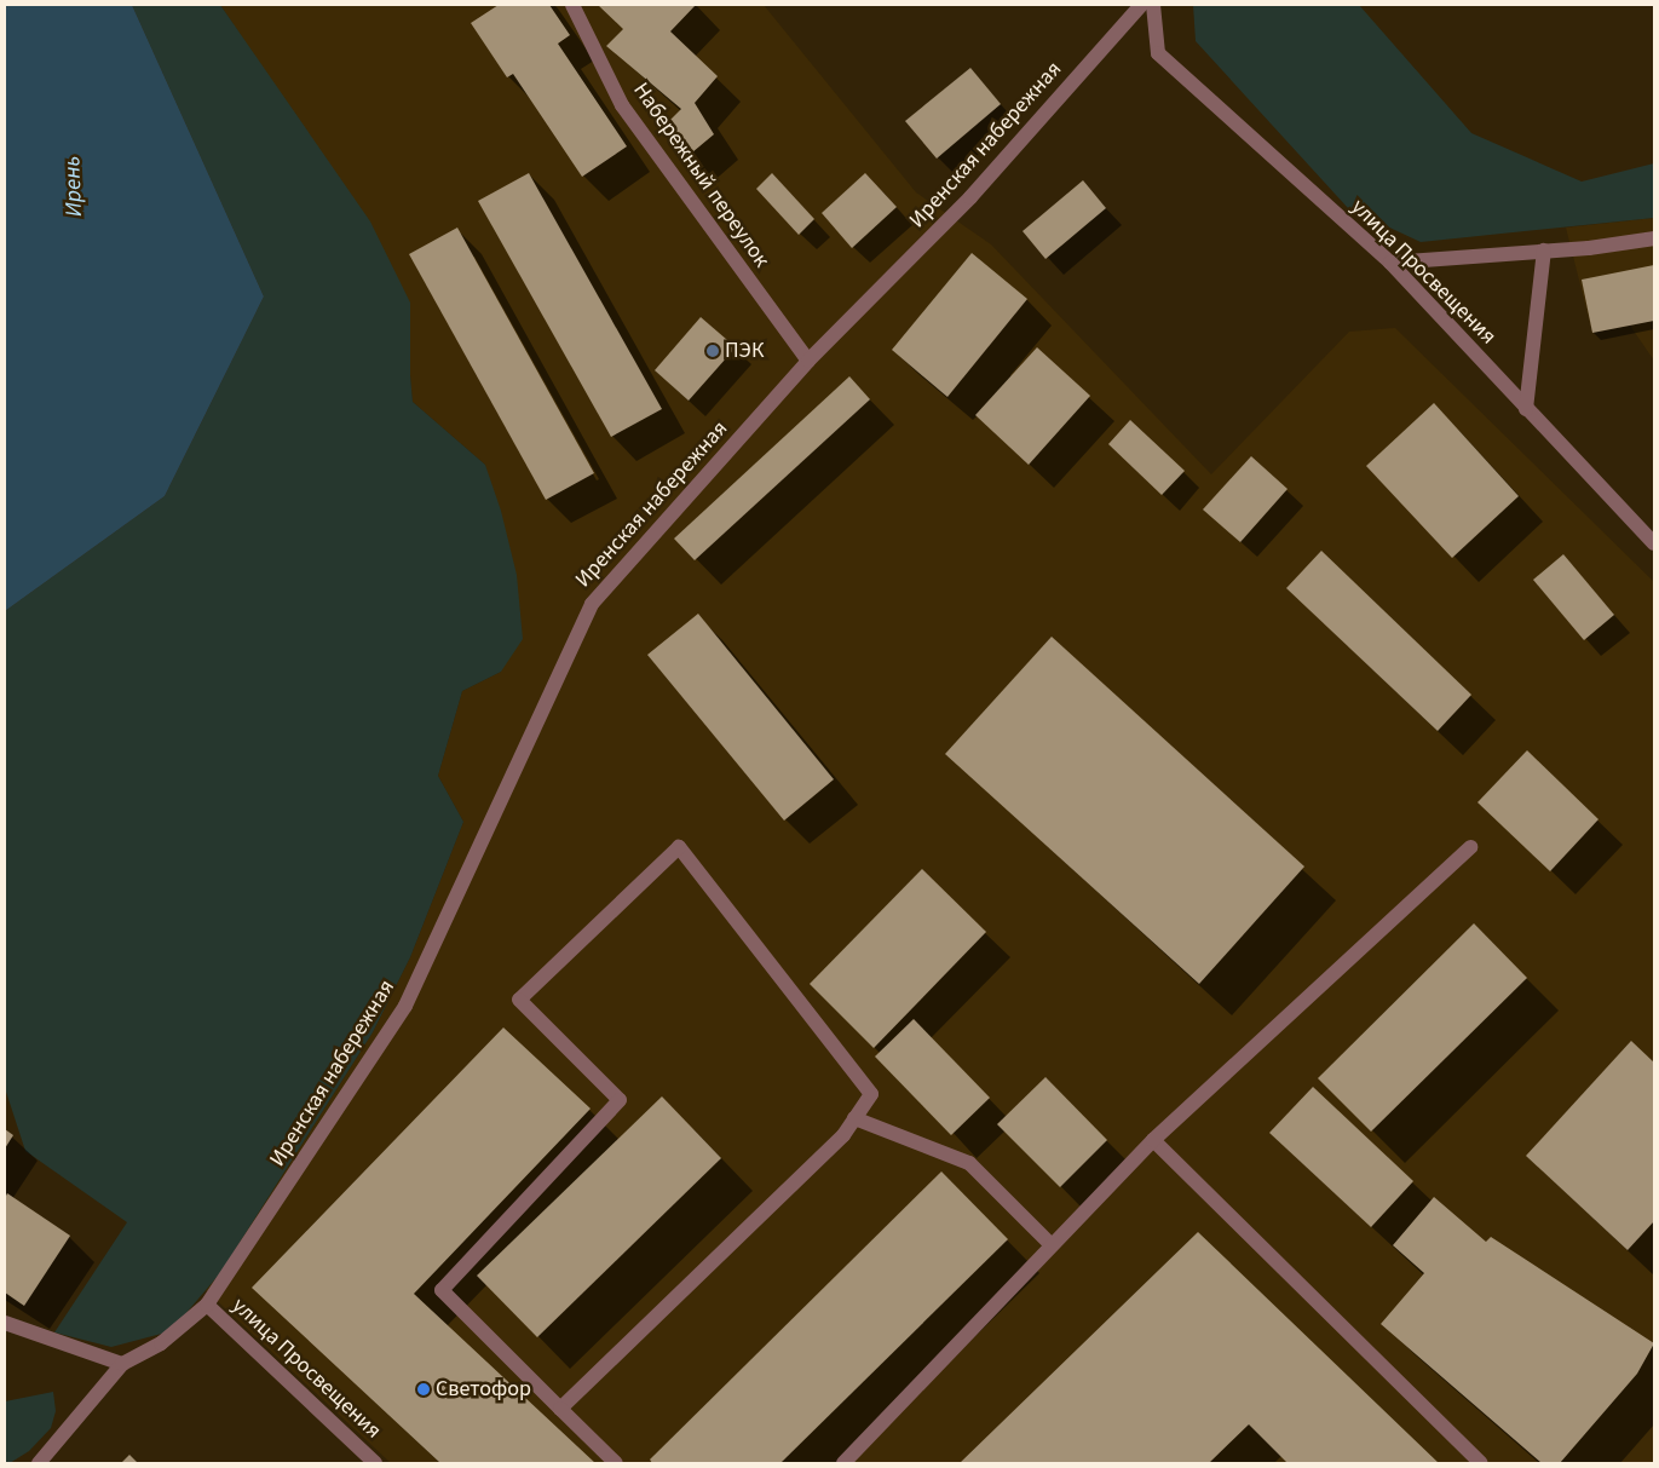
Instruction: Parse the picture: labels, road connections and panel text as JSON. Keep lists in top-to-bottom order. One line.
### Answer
{"streets":{"street":["Иренская набережная","Набережный переулок","улица Просвещения"]},"crossings":[["Иренская набережная","Набережный переулок"],["Иренская набережная","улица Просвещения"]],"water":["Ирень"],"places":["ПЭК","Светофор"]}
